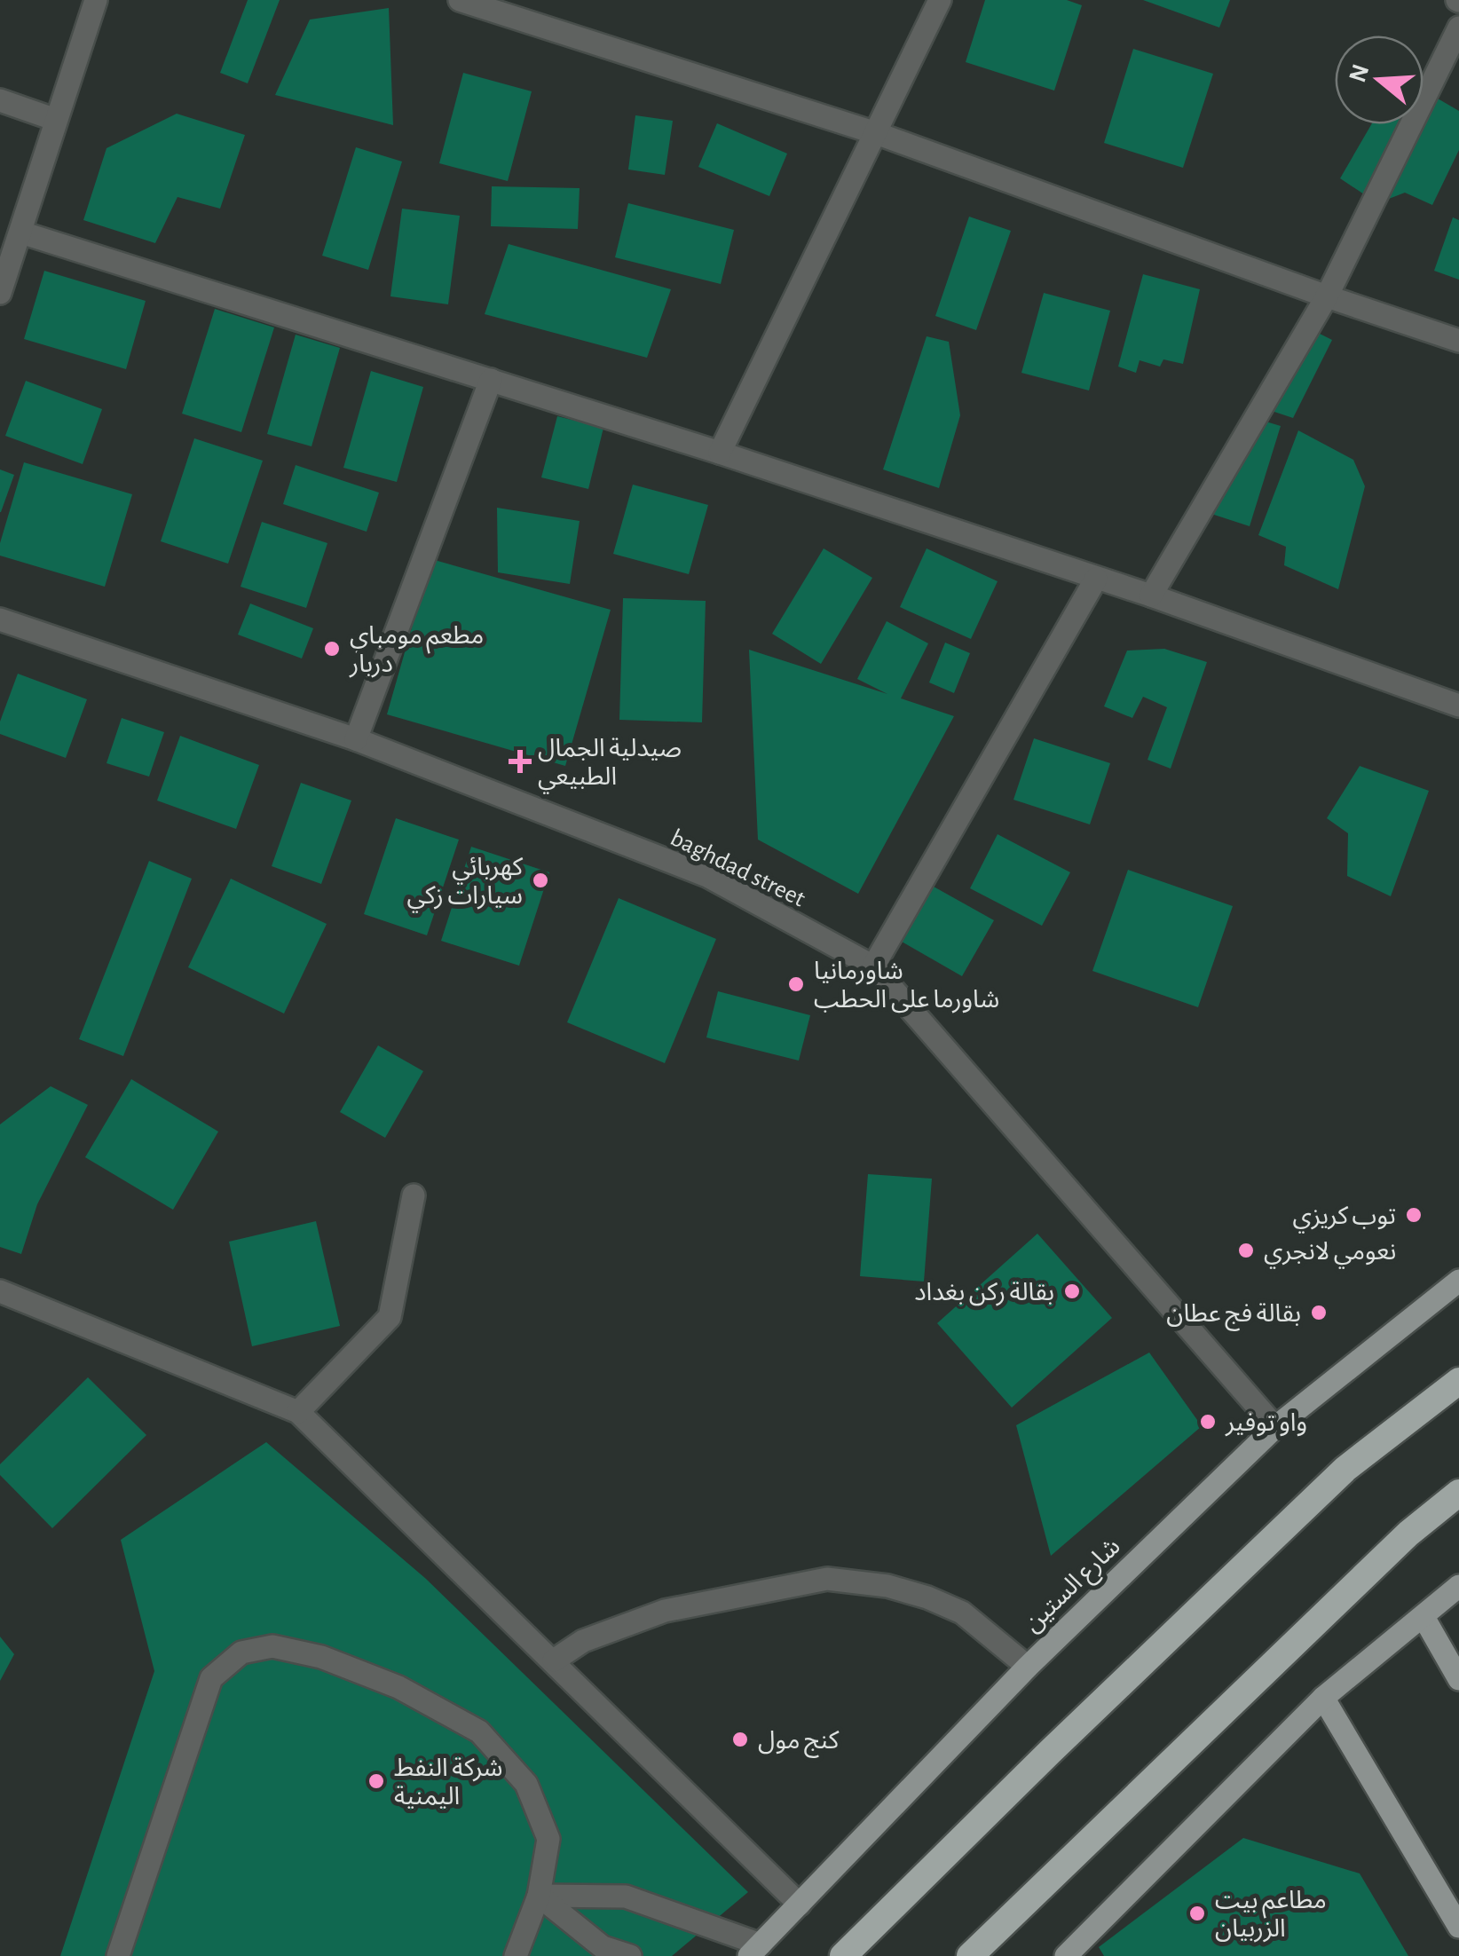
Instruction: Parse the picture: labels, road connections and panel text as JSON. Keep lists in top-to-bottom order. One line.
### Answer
{"streets":{"main road":["شارع الستين"],"street":["baghdad street"]},"crossings":[["baghdad street","شارع الستين"]],"places":{"other":["مطعم مومباي دربار","كهربائي سيارات زكي","شاورمانيا شاورما على الحطب","توب كريزي","نعومي لانجري","بقالة ركن بغداد","بقالة فج عطان","واو توفير","كنج مول","شركة النفط اليمنية","مطاعم بيت الزربيان"],"health":["صيدلية الجمال الطبيعي"]},"north":"left"}
